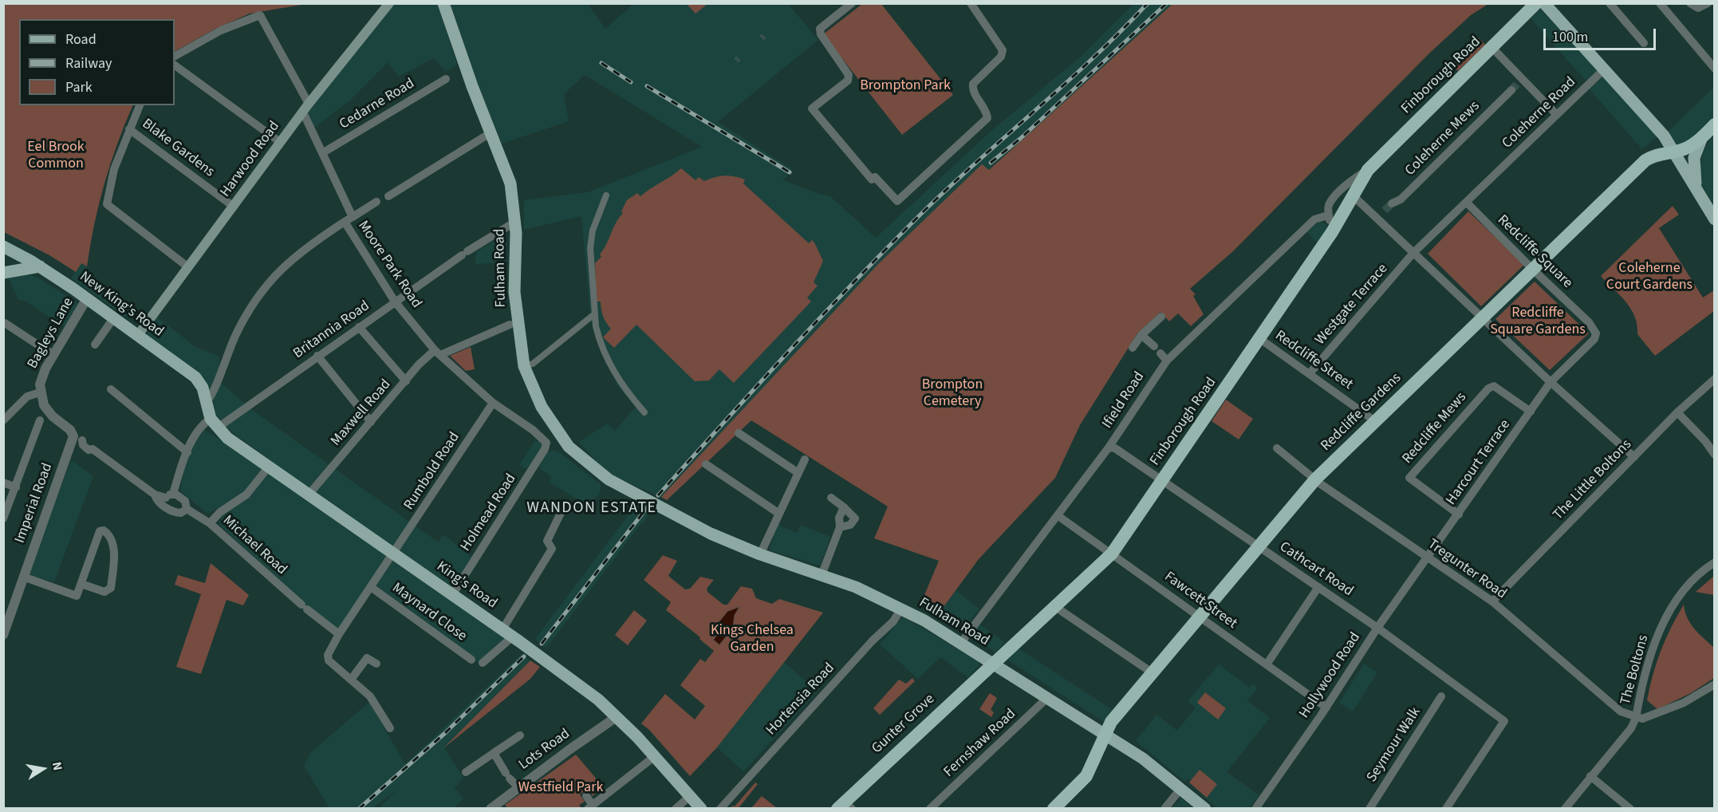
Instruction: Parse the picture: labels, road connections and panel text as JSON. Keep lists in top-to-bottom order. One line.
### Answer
{"streets":{"highway":["Finborough Road","Redcliffe Gardens","Gunter Grove"],"main road":["Harwood Road","Fulham Road","New King's Road","King's Road"],"street":["Cedarne Road","Coleherne Road","Coleherne Mews","Blake Gardens","Redcliffe Square","Moore Park Road","Westgate Terrace","Britannia Road","Bagleys Lane","Redcliffe Street","Ifield Road","Maxwell Road","Redcliffe Mews","Harcourt Terrace","Rumbold Road","The Little Boltons","Imperial Road","Holmead Road","Michael Road","Cathcart Road","Tregunter Road","Fawcett Street","Maynard Close","The Boltons","Hollywood Road","Hortensia Road","Fernshaw Road","Seymour Walk","Lots Road"]},"crossings":[["Finborough Road","Fulham Road"],["Finborough Road","Redcliffe Street"],["Finborough Road","Ifield Road"],["Finborough Road","Cathcart Road"],["Finborough Road","Fawcett Street"],["Finborough Road","Gunter Grove"],["Cedarne Road","Moore Park Road"],["Coleherne Road","Redcliffe Square"],["Blake Gardens","Harwood Road"],["Harwood Road","Moore Park Road"],["Harwood Road","New King's Road"],["Redcliffe Square","Redcliffe Gardens"],["Redcliffe Square","Harcourt Terrace"],["Moore Park Road","Britannia Road"],["Moore Park Road","Maxwell Road"],["Moore Park Road","Rumbold Road"],["Moore Park Road","Holmead Road"],["Fulham Road","Britannia Road"],["Fulham Road","Ifield Road"],["Fulham Road","Redcliffe Gardens"],["Fulham Road","Hortensia Road"],["Fulham Road","Gunter Grove"],["Fulham Road","Fernshaw Road"],["New King's Road","Bagleys Lane"],["Westgate Terrace","Redcliffe Street"],["Britannia Road","King's Road"],["Redcliffe Street","Redcliffe Gardens"],["Ifield Road","Cathcart Road"],["Ifield Road","Fawcett Street"],["Redcliffe Gardens","Cathcart Road"],["Redcliffe Gardens","Tregunter Road"],["Redcliffe Gardens","Fawcett Street"],["Maxwell Road","King's Road"],["Redcliffe Mews","Harcourt Terrace"],["Harcourt Terrace","Tregunter Road"],["Harcourt Terrace","Hollywood Road"],["Rumbold Road","Michael Road"],["Rumbold Road","King's Road"],["Rumbold Road","Maynard Close"],["The Little Boltons","Tregunter Road"],["Holmead Road","King's Road"],["Cathcart Road","Hollywood Road"],["Tregunter Road","The Boltons"],["Tregunter Road","Hollywood Road"],["King's Road","Lots Road"],["Fawcett Street","Hollywood Road"]],"districts":["WANDON ESTATE"],"parks":["Brompton Park","Eel Brook Common","Coleherne Court Gardens","Redcliffe Square Gardens","Brompton Cemetery","Kings Chelsea Garden","Westfield Park"],"legend":["Road","Railway","Park"],"scale_bar":"100 m","north":"right"}
